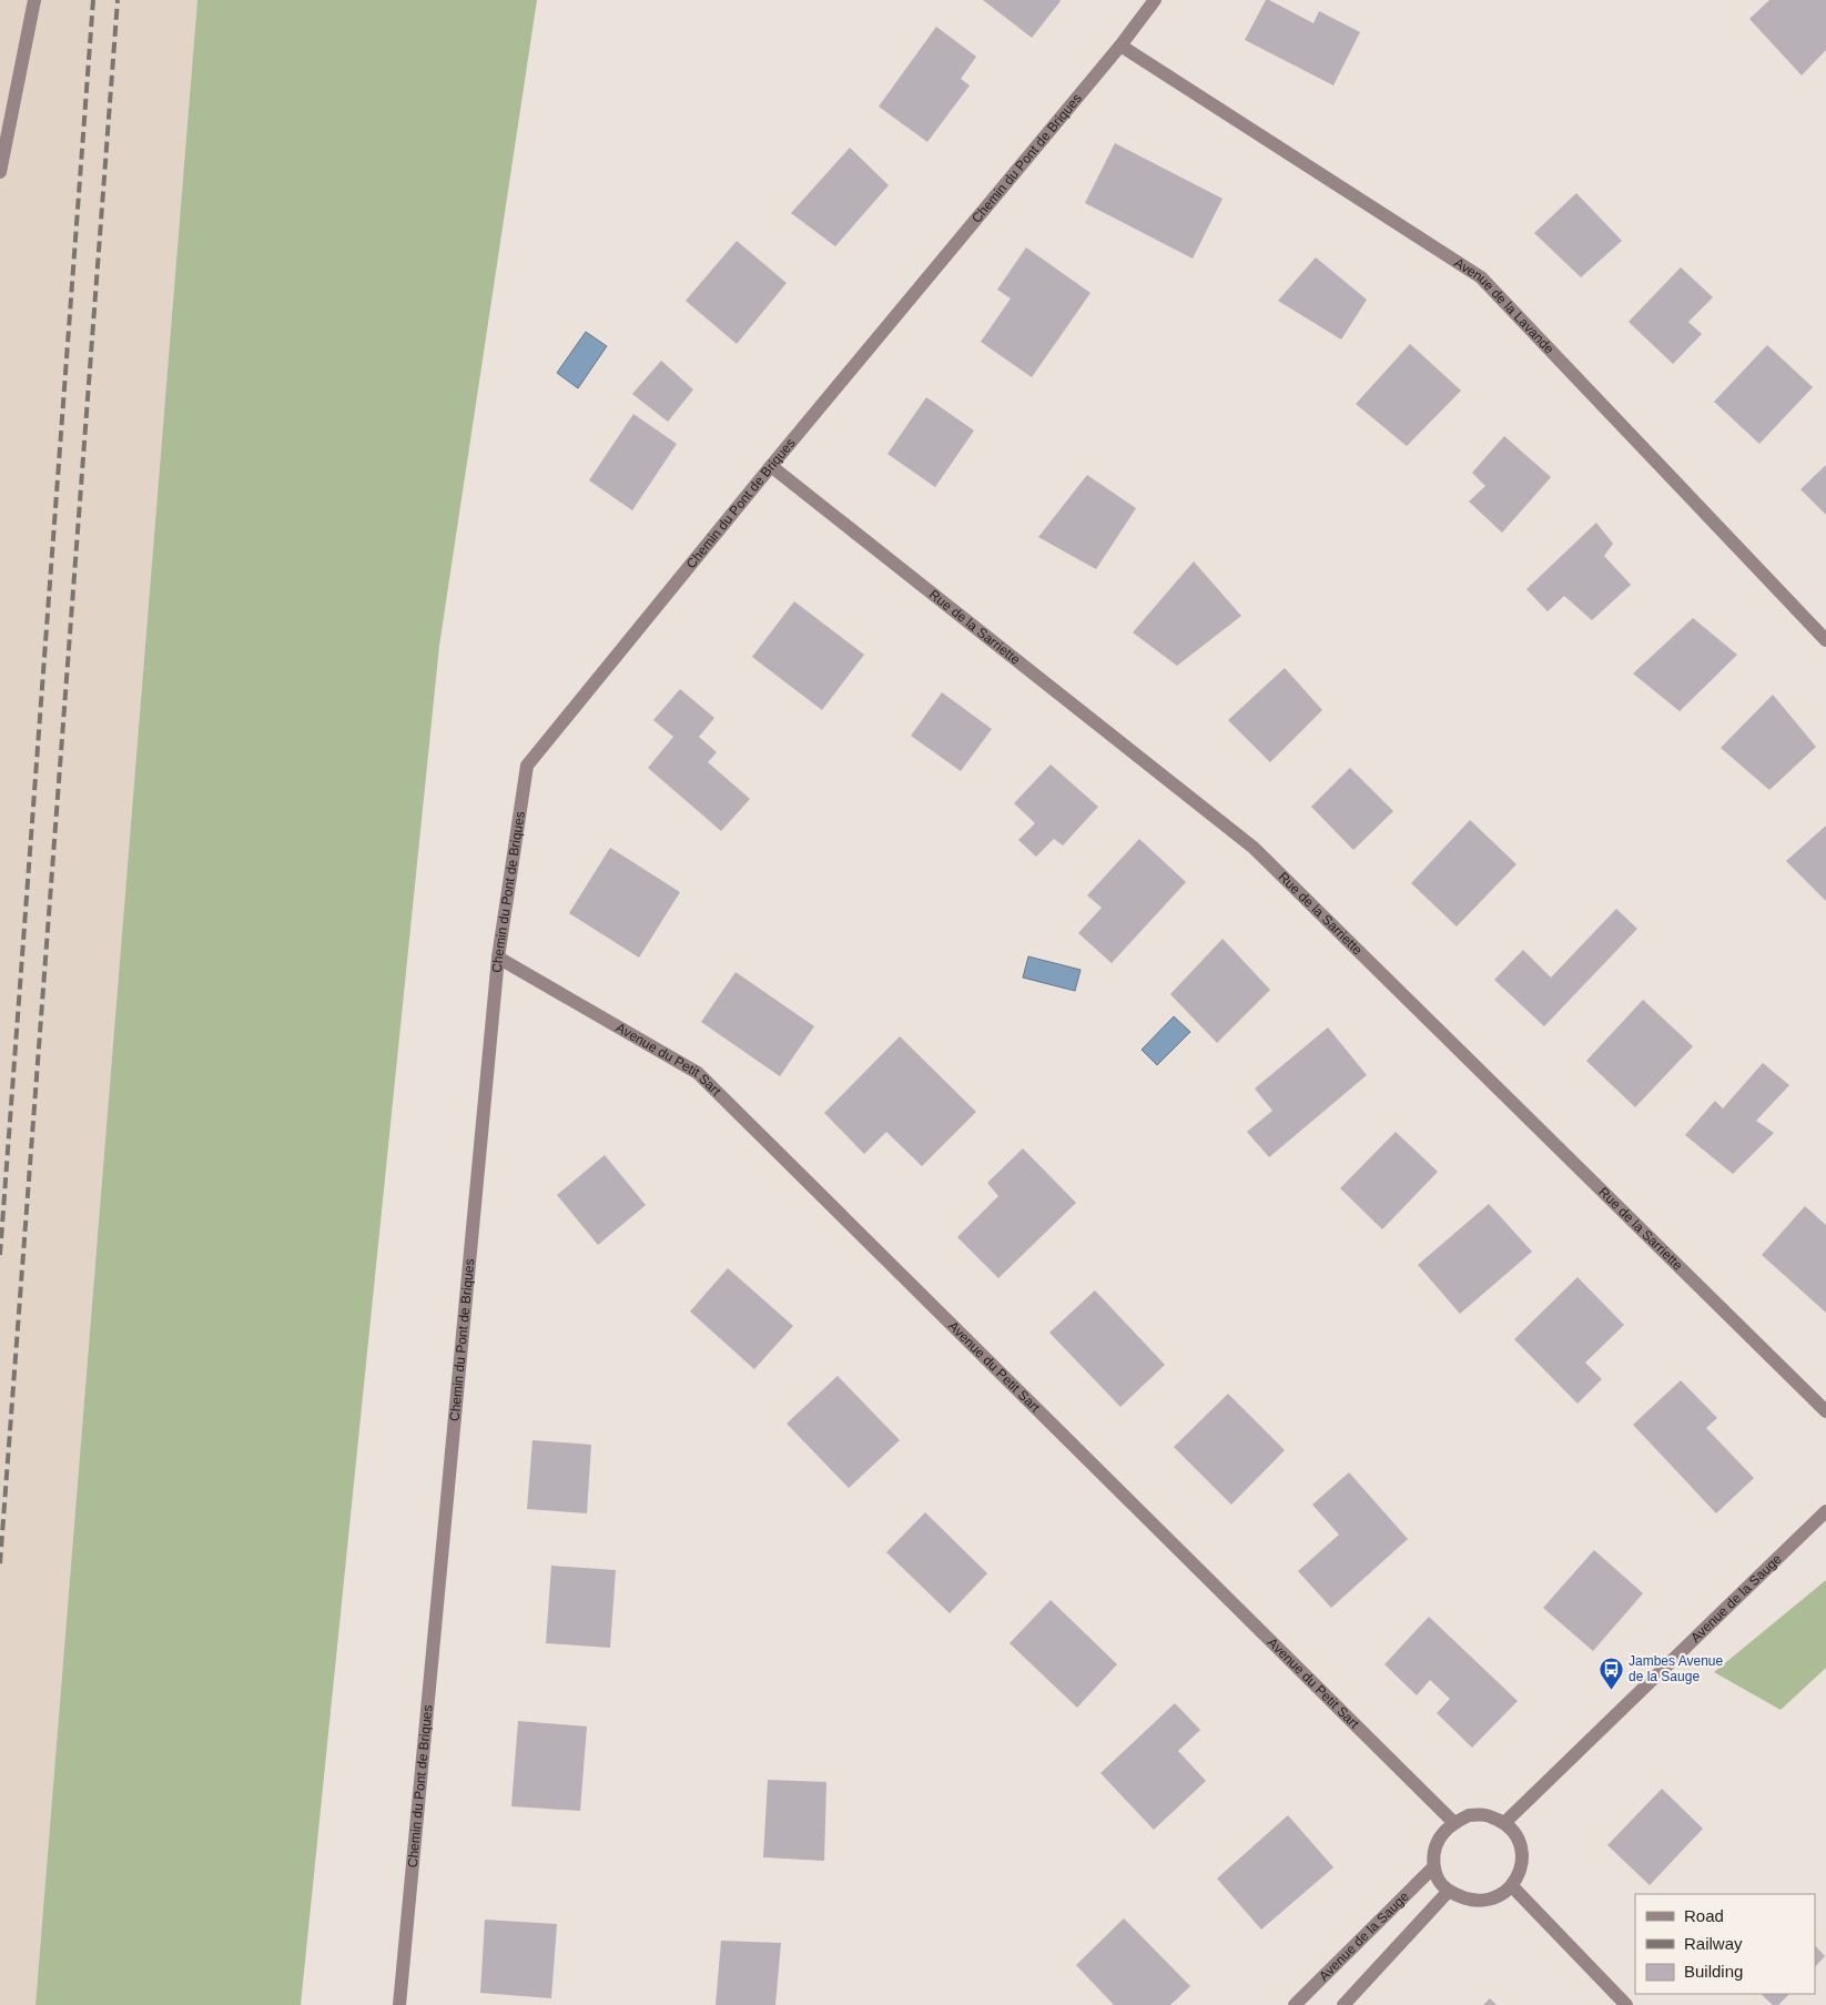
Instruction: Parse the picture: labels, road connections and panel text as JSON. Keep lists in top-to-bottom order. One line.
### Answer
{"streets":{"street":["Chemin du Pont de Briques","Avenue de la Lavande","Rue de la Sarriette","Avenue du Petit Sart","Avenue de la Sauge"]},"crossings":[["Chemin du Pont de Briques","Avenue de la Lavande"],["Chemin du Pont de Briques","Rue de la Sarriette"],["Chemin du Pont de Briques","Avenue du Petit Sart"],["Avenue du Petit Sart","Avenue de la Sauge"]],"places":{"bus stop":["Jambes Avenue de la Sauge"]},"legend":["Road","Railway","Building"]}
